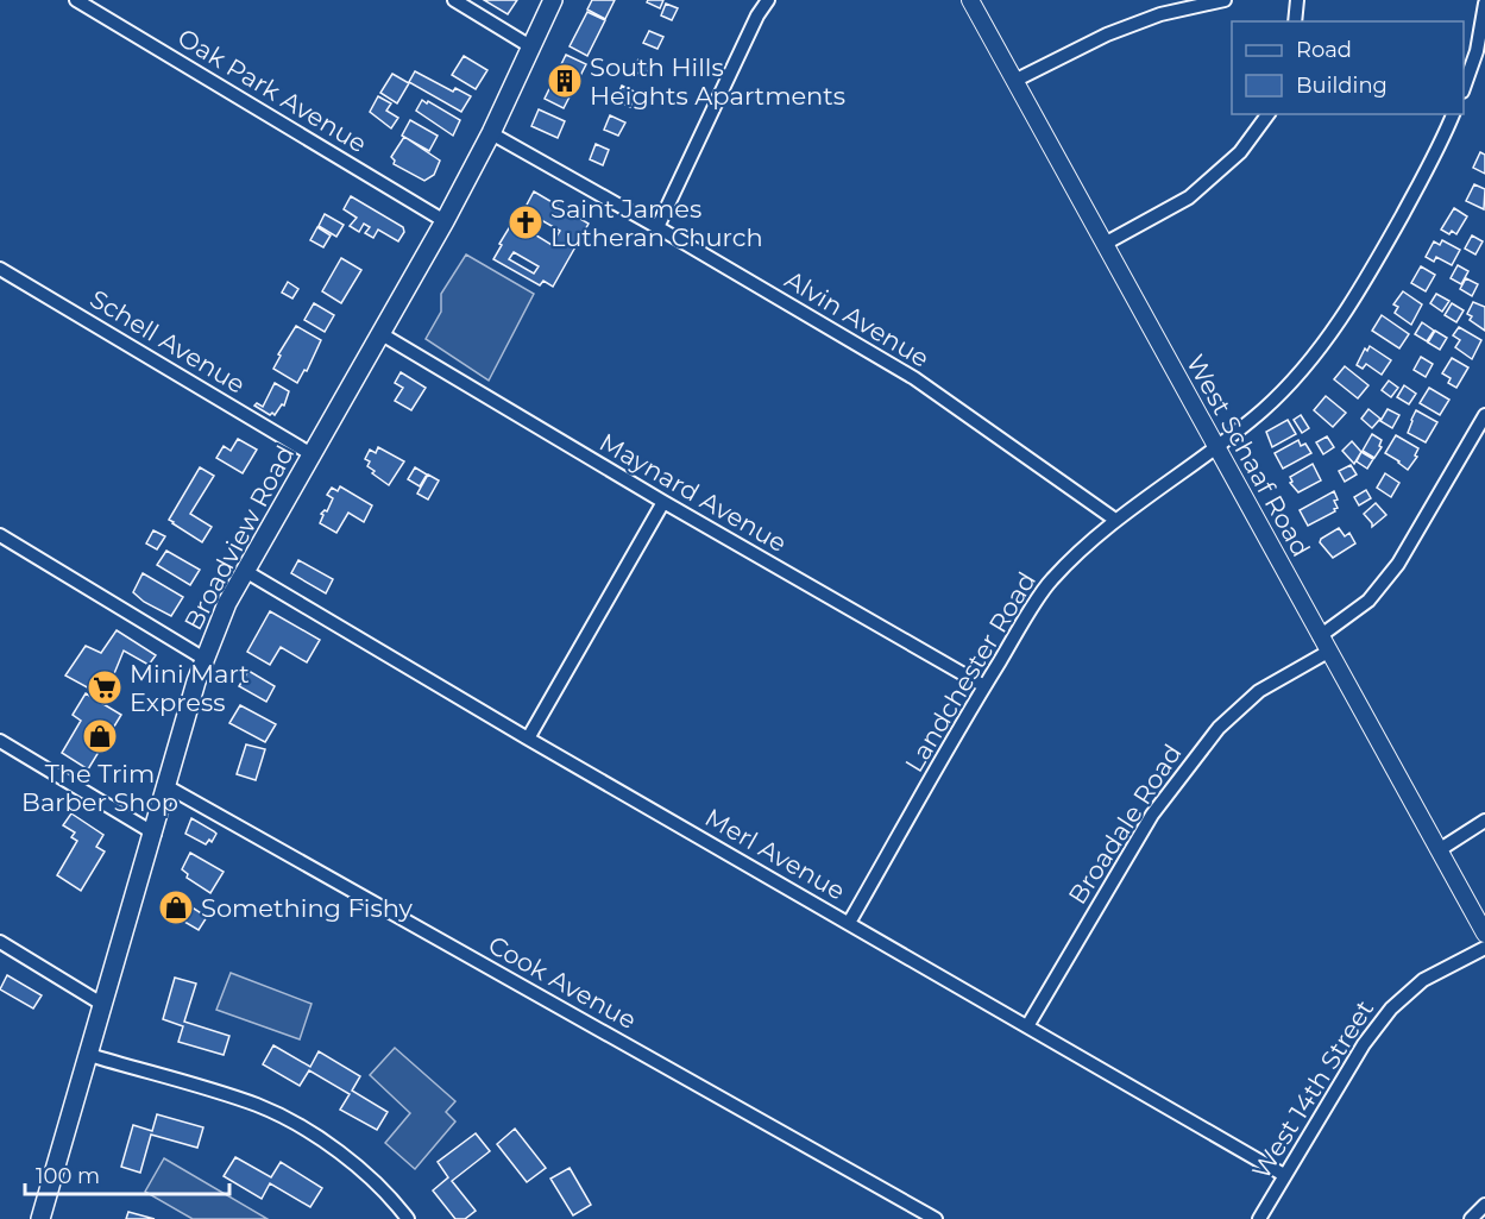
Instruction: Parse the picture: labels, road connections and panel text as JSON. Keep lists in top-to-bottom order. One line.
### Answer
{"streets":{"main road":["Broadview Road"],"street":["Oak Park Avenue","Alvin Avenue","Schell Avenue","West Schaaf Road","Maynard Avenue","Landchester Road","Broadale Road","Merl Avenue","Cook Avenue","West 14th Street"]},"crossings":[["Oak Park Avenue","Broadview Road"],["Alvin Avenue","Broadview Road"],["Alvin Avenue","Landchester Road"],["Schell Avenue","Broadview Road"],["West Schaaf Road","Landchester Road"],["West Schaaf Road","Broadale Road"],["Maynard Avenue","Broadview Road"],["Maynard Avenue","Landchester Road"],["Broadview Road","Merl Avenue"],["Broadview Road","Cook Avenue"],["Landchester Road","Merl Avenue"],["Broadale Road","Merl Avenue"],["Merl Avenue","West 14th Street"]],"places":{"building":["South Hills Heights Apartments"],"church":["Saint James Lutheran Church"],"supermarket":["Mini Mart Express"],"shop":["The Trim Barber Shop","Something Fishy"]},"legend":["Road","Building"],"scale_bar":"100 m"}
